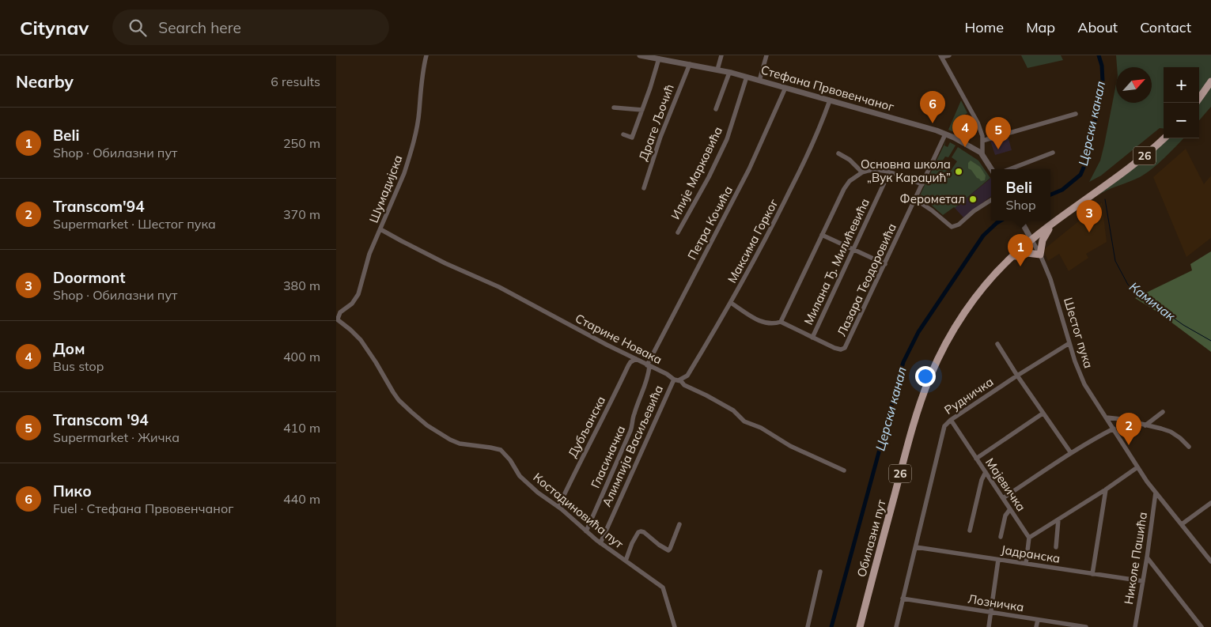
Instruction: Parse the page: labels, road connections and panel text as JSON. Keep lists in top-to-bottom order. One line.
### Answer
{"streets":{"main road":["26","Обилазни пут"],"street":["Стефана Првовенчаног","Драге Љочић","Илије Марковића","Шумадијска","Петра Кочића","Максима Горког","Милана Ђ. Милићевића","Лазара Теодоровића","Шестог пука","Старине Новака","Рудничка","Дубљанска","Алимпија Васиљевића","Гласиначка","Мајевичка","Костадиновића пут","Јадранска","Николе Пашића","Лозничка"]},"crossings":[["Стефана Првовенчаног","Драге Љочић"],["Стефана Првовенчаног","Илије Марковића"],["Стефана Првовенчаног","Петра Кочића"],["Стефана Првовенчаног","Максима Горког"],["Стефана Првовенчаног","Лазара Теодоровића"],["Шумадијска","Старине Новака"],["Шумадијска","Костадиновића пут"],["Петра Кочића","Старине Новака"],["Петра Кочића","Гласиначка"],["Максима Горког","Старине Новака"],["Максима Горког","Алимпија Васиљевића"],["Милана Ђ. Милићевића","Лазара Теодоровића"],["Шестог пука","Рудничка"],["Шестог пука","Обилазни пут"],["Шестог пука","Николе Пашића"],["Старине Новака","Дубљанска"],["Старине Новака","Алимпија Васиљевића"],["Старине Новака","Гласиначка"],["Рудничка","Мајевичка"],["Рудничка","Јадранска"],["Рудничка","Лозничка"],["Дубљанска","Костадиновића пут"],["Алимпија Васиљевића","Костадиновића пут"],["Гласиначка","Костадиновића пут"],["Јадранска","Николе Пашића"]],"water":["Церски канал","Камичак"],"places":["Основна школа „Вук Караџић”","Ферометал"],"north":"top right","page":{"header":"Citynav","search":"Search here","nav":["Home","Map","About","Contact"],"heading":["Nearby","6 results"],"map_buttons":["+","−"],"pins":["6","4","5","3","1","2"],"list":[{"mark":"1","name":"Beli","note":"Shop · Обилазни пут","value":"250 m"},{"mark":"2","name":"Transcom'94","note":"Supermarket · Шестог пука","value":"370 m"},{"mark":"3","name":"Doormont","note":"Shop · Обилазни пут","value":"380 m"},{"mark":"4","name":"Дом","note":"Bus stop","value":"400 m"},{"mark":"5","name":"Transcom '94","note":"Supermarket · Жичка","value":"410 m"},{"mark":"6","name":"Пико","note":"Fuel · Стефана Првовенчаног","value":"440 m"}],"popup":["Beli","Shop"]}}
